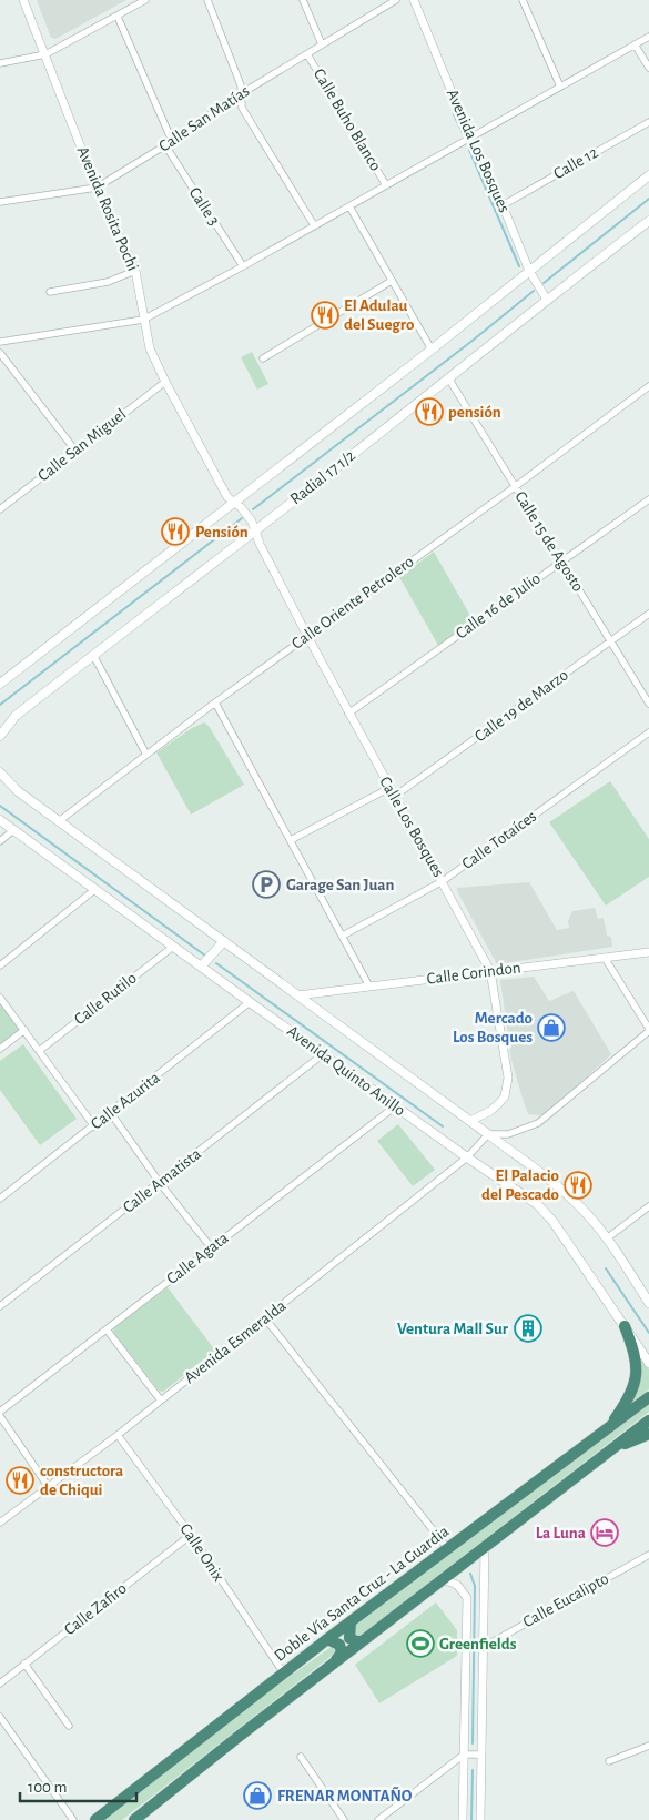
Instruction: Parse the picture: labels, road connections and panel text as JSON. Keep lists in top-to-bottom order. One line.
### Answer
{"streets":{"highway":["Doble Vía Santa Cruz - La Guardia"],"main road":["Radial 17 1/2","Avenida Quinto Anillo"],"street":["Calle San Matías","Calle Buho Blanco","Avenida Los Bosques","Calle 12","Calle 3","Avenida Rosita Pochi","Calle San Miguel","Calle 15 de Agosto","Calle Oriente Petrolero","Calle 16 de Julio","Calle 19 de Marzo","Calle Los Bosques","Calle Totaíces","Calle Corindon","Calle Rutilo","Calle Azurita","Calle Amatista","Calle Agata","Avenida Esmeralda","Calle Onix","Calle Eucalipto","Calle Zafiro"]},"crossings":[["Calle San Matías","Calle Buho Blanco"],["Calle San Matías","Calle 3"],["Calle San Matías","Avenida Rosita Pochi"],["Avenida Los Bosques","Calle 12"],["Avenida Los Bosques","Radial 17 1/2"],["Avenida Rosita Pochi","Calle San Miguel"],["Avenida Rosita Pochi","Radial 17 1/2"],["Avenida Rosita Pochi","Calle Los Bosques"],["Radial 17 1/2","Calle 15 de Agosto"],["Radial 17 1/2","Calle Los Bosques"],["Calle 15 de Agosto","Calle Oriente Petrolero"],["Calle 15 de Agosto","Calle 16 de Julio"],["Calle 15 de Agosto","Calle 19 de Marzo"],["Calle Oriente Petrolero","Calle Los Bosques"],["Calle Oriente Petrolero","Avenida Quinto Anillo"],["Calle 16 de Julio","Calle Los Bosques"],["Calle 19 de Marzo","Calle Los Bosques"],["Calle Los Bosques","Calle Totaíces"],["Calle Los Bosques","Calle Corindon"],["Calle Los Bosques","Avenida Quinto Anillo"],["Calle Corindon","Avenida Quinto Anillo"],["Calle Rutilo","Avenida Quinto Anillo"],["Avenida Quinto Anillo","Calle Azurita"],["Avenida Quinto Anillo","Calle Amatista"],["Avenida Quinto Anillo","Calle Agata"],["Avenida Quinto Anillo","Avenida Esmeralda"],["Avenida Esmeralda","Calle Onix"],["Calle Onix","Doble Vía Santa Cruz - La Guardia"],["Calle Onix","Calle Zafiro"]],"places":{"restaurant":["El Adulau del Suegro","pensión","Pensión","El Palacio del Pescado","constructora de Chiqui"],"parking":["Garage San Juan"],"shop":["Mercado Los Bosques","FRENAR MONTAÑO"],"building":["Ventura Mall Sur"],"hotel":["La Luna"],"sports":["Greenfields"]},"scale_bar":"100 m"}
